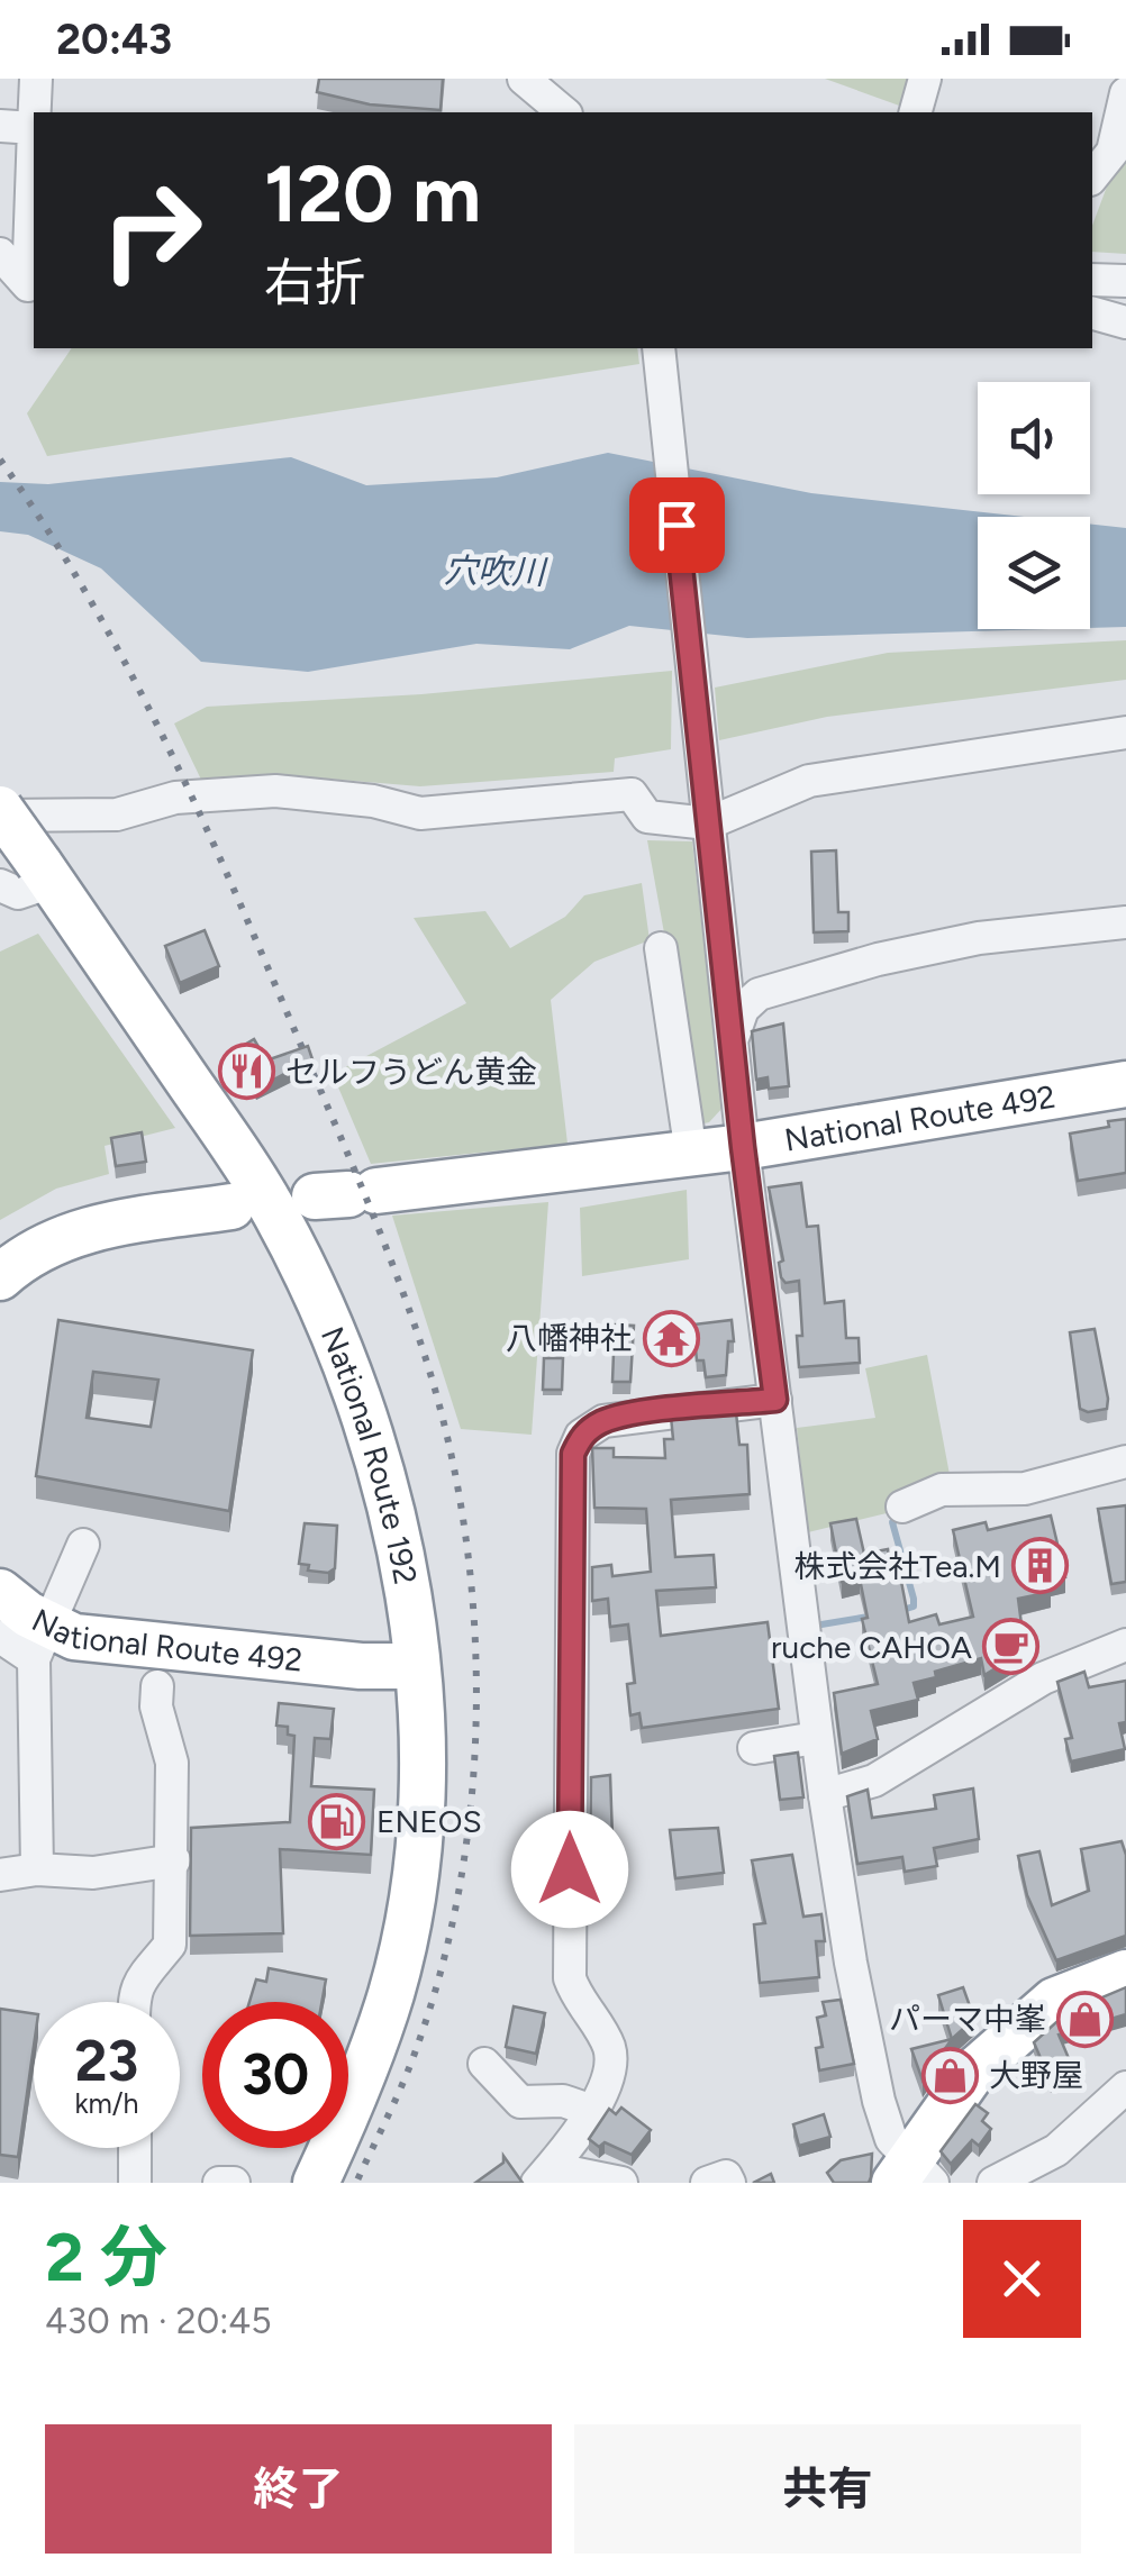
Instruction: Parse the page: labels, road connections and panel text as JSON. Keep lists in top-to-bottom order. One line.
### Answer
{"streets":{"highway":["National Route 492","National Route 192"]},"crossings":[["National Route 492","National Route 192"]],"water":["穴吹川"],"places":{"restaurant":["セルフうどん黄金"],"temple":["八幡神社"],"building":["株式会社Tea.M"],"cafe":["ruche CAHOA"],"fuel station":["ENEOS"],"shop":["パーマ中峯","大野屋"]},"page":{"status":"20:43","turn":["120 m","右折"],"speed":"23 km/h","limit":"30","heading":["2 分","430 m · 20:45"],"buttons":["終了","共有"]}}
